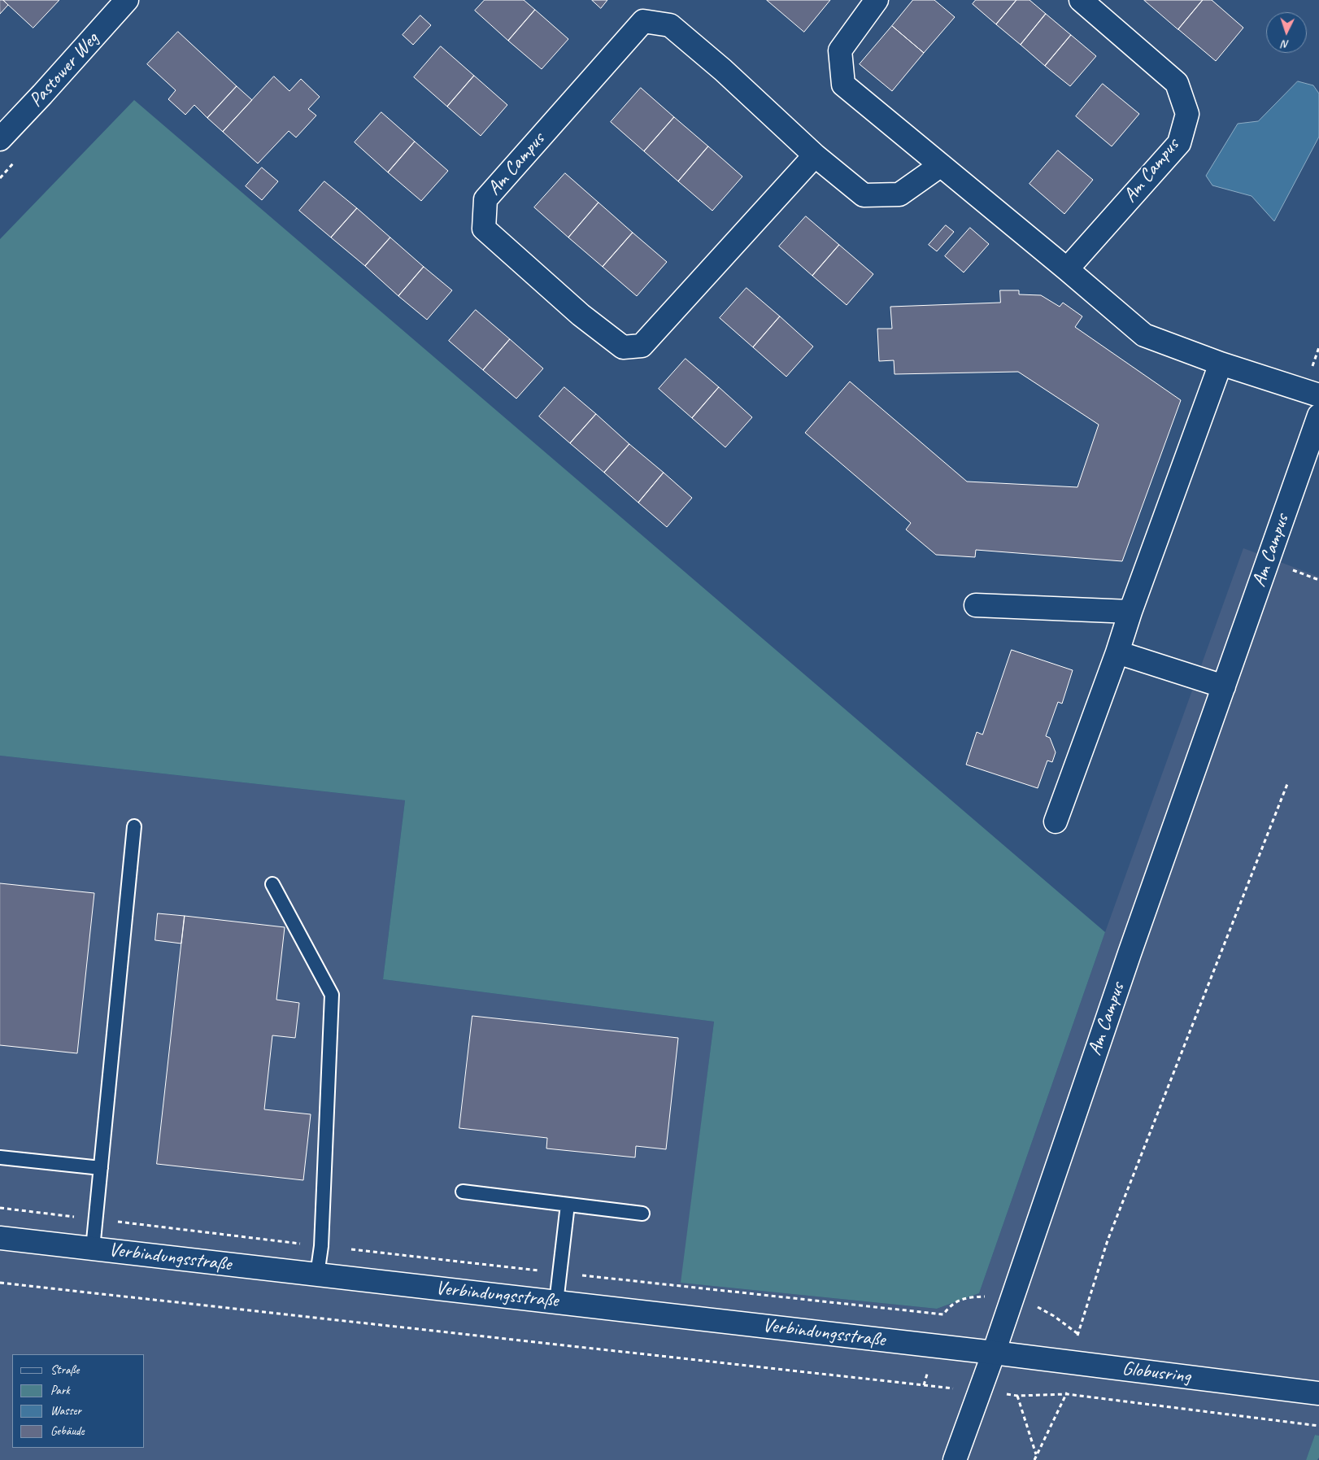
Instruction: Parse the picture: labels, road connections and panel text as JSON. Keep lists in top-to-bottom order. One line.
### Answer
{"streets":{"street":["Pastower Weg","Am Campus","Verbindungsstraße","Globusring"]},"crossings":[["Am Campus","Verbindungsstraße"],["Am Campus","Globusring"],["Verbindungsstraße","Globusring"]],"legend":["Straße","Park","Wasser","Gebäude"],"north":"bottom"}
